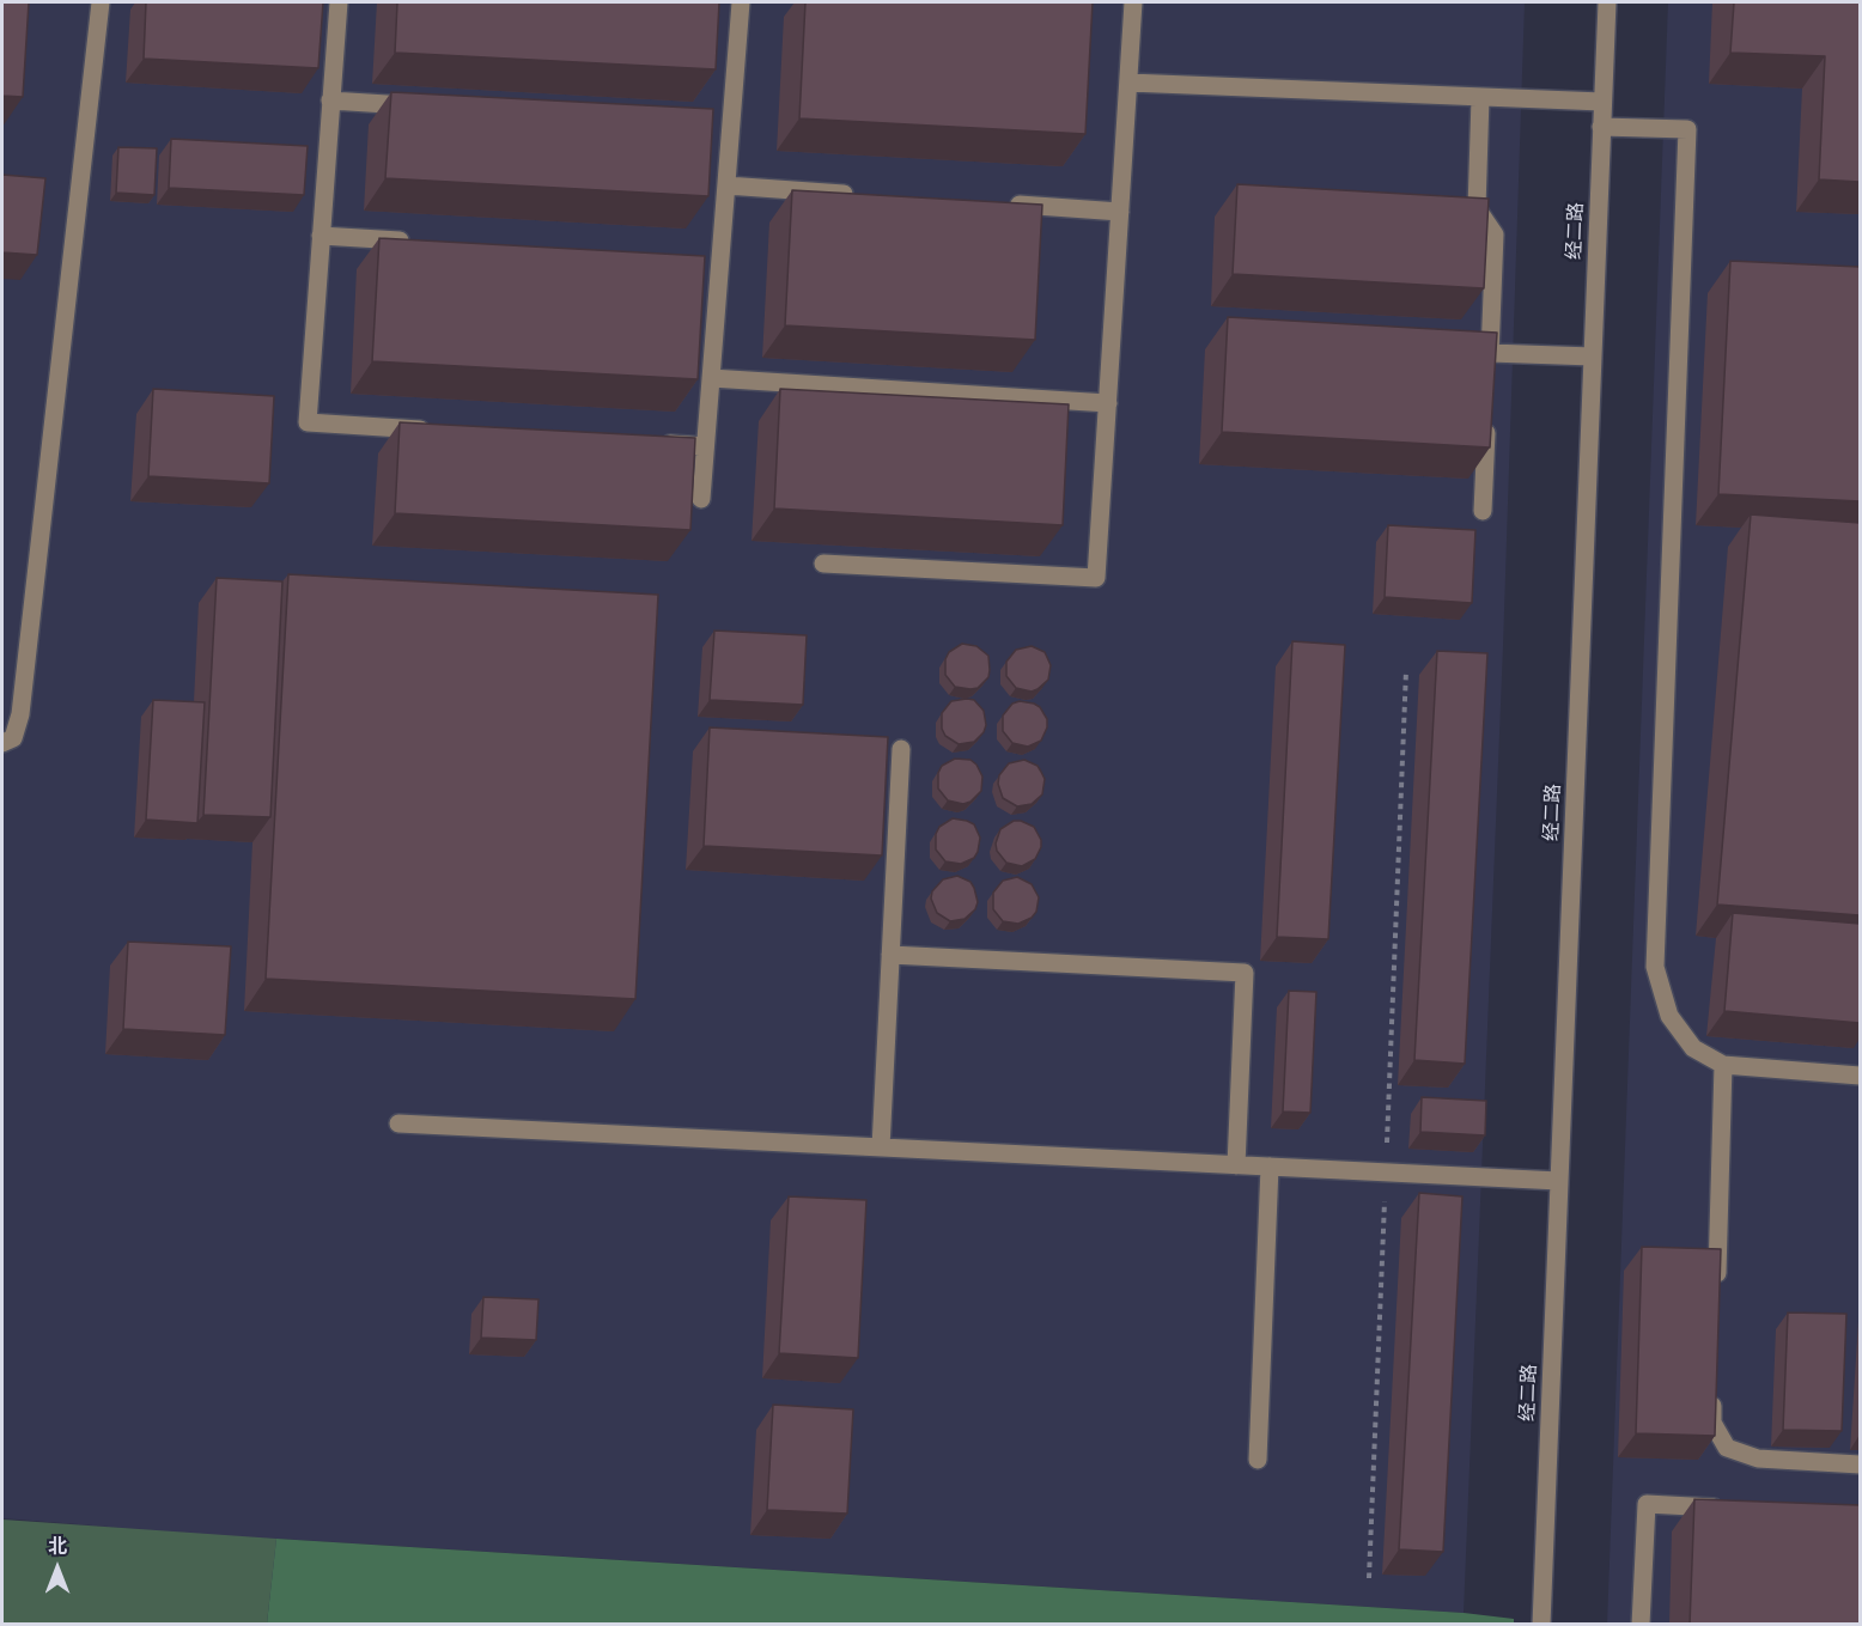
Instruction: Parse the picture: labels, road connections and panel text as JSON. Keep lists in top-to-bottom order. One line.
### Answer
{"streets":{"street":["经二路"]},"north":"top"}
